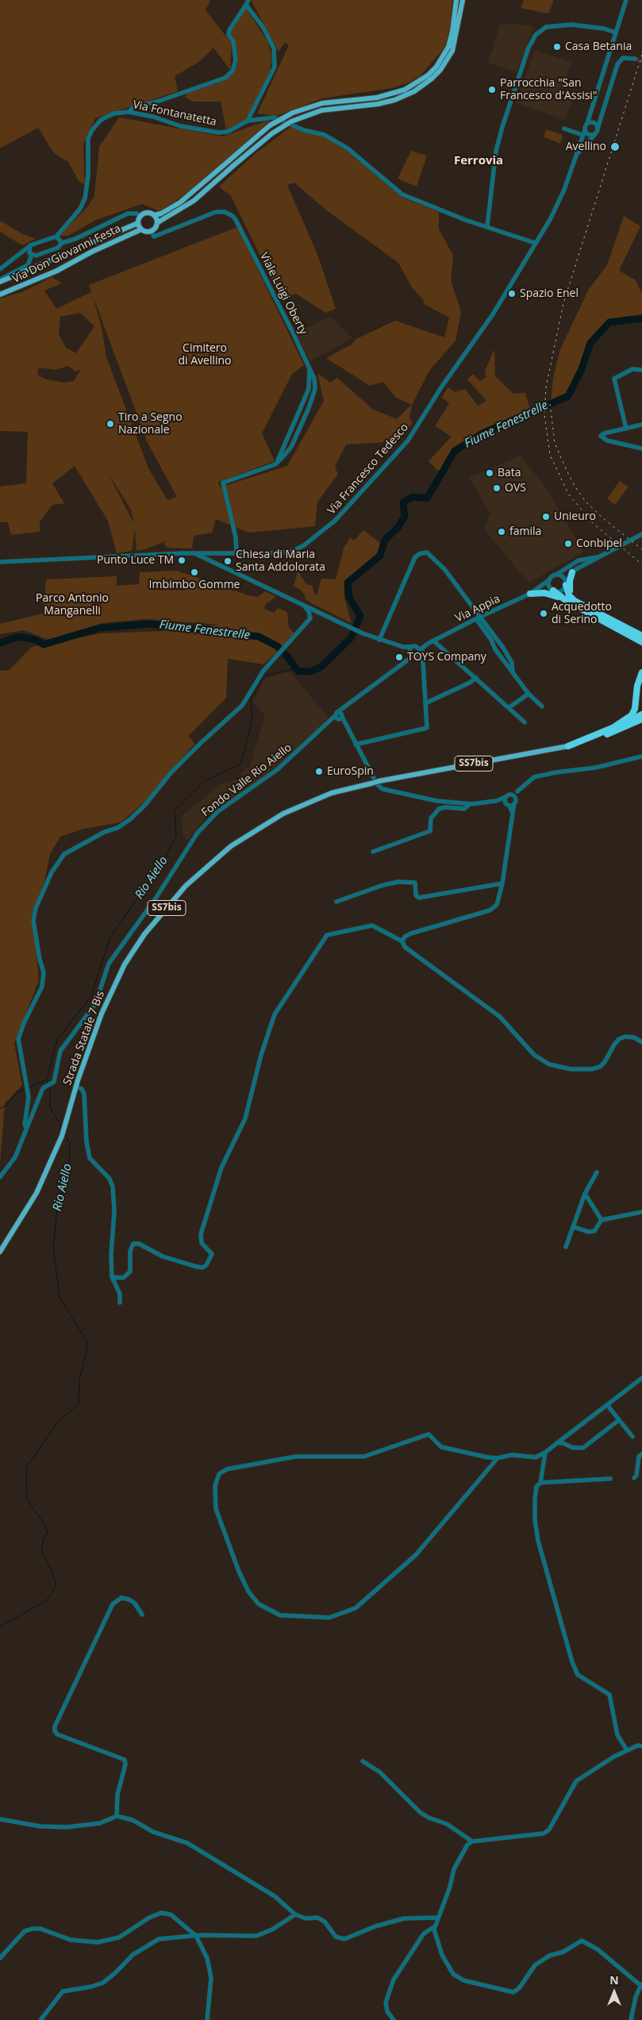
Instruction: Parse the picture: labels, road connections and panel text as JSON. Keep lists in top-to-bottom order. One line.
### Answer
{"streets":{"highway":["SS7bis"],"main road":["Via Don Giovanni Festa","Strada Statale 7 Bis"],"street":["Via Fontanatetta","Viale Luigi Oberty","Via Francesco Tedesco","Via Appia","Fondo Valle Rio Aiello"]},"crossings":[["Via Fontanatetta","Via Francesco Tedesco"],["Via Don Giovanni Festa","Viale Luigi Oberty"],["Via Appia","Fondo Valle Rio Aiello"],["SS7bis","Strada Statale 7 Bis"]],"districts":["Ferrovia"],"water":["Fiume Fenestrelle","Rio Aiello"],"parks":["Cimitero di Avellino","Parco Antonio Manganelli"],"places":["Casa Betania","Parrocchia \"San Francesco d'Assisi\"","Avellino","Spazio Enel","Tiro a Segno Nazionale","Bata","OVS","Unieuro","famila","Conbipel","Punto Luce TM","Chiesa di Maria Santa Addolorata","Imbimbo Gomme","Acquedotto di Serino","TOYS Company","EuroSpin"],"north":"top"}
